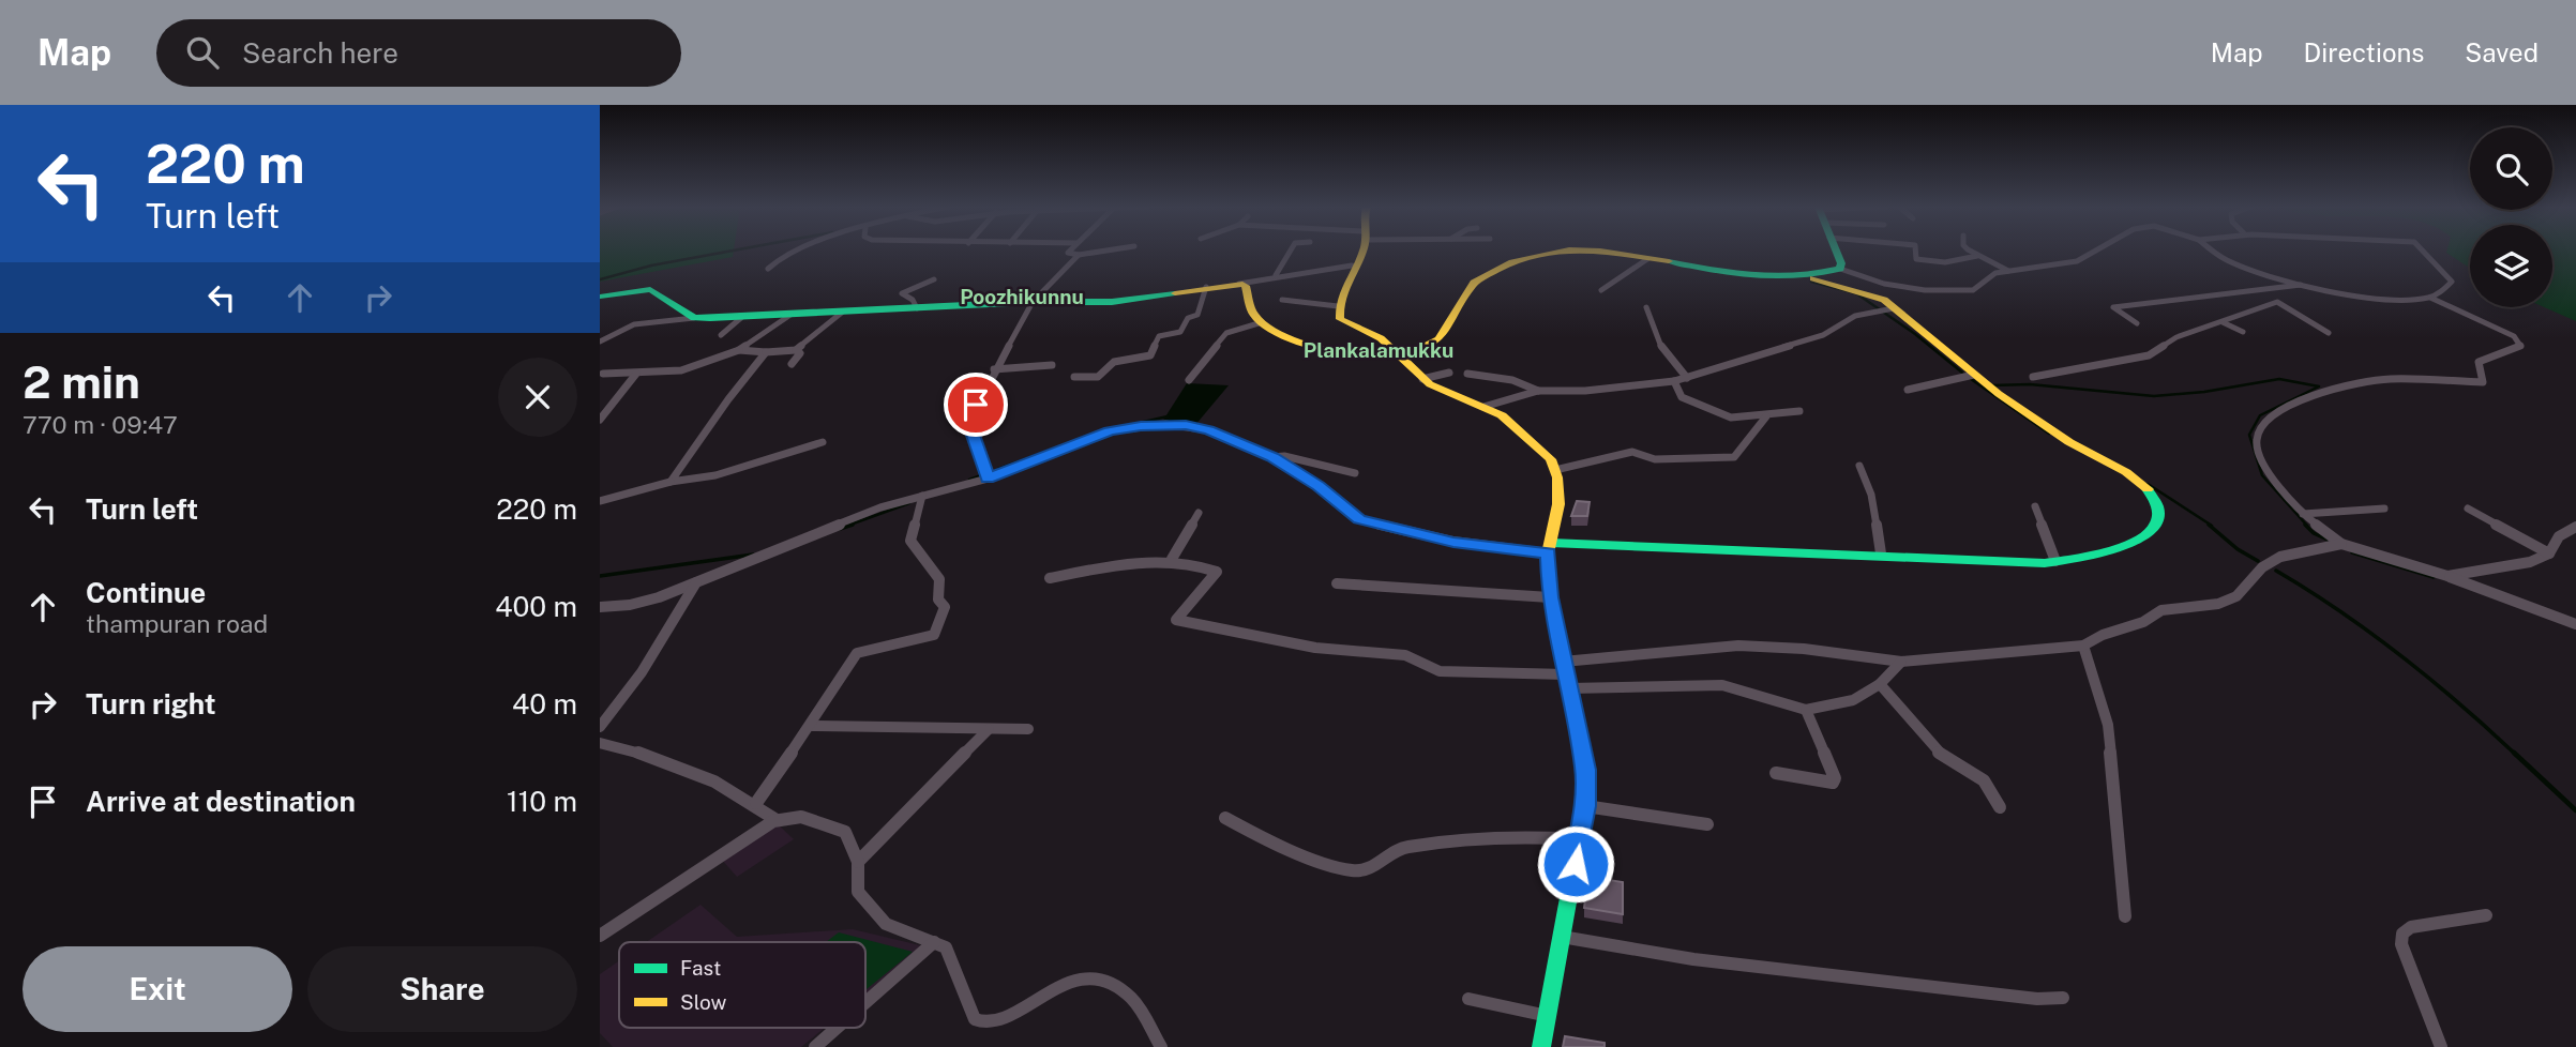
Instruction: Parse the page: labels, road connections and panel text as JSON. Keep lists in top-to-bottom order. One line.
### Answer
{"districts":["Poozhikunnu","Plankalamukku"],"legend":["Fast","Slow"],"page":{"header":"Map","search":"Search here","nav":["Map","Directions","Saved"],"turn":["220 m","Turn left"],"heading":["2 min","770 m · 09:47"],"list":[{"name":"Turn left","value":"220 m"},{"name":"Continue","note":"thampuran road","value":"400 m"},{"name":"Turn right","value":"40 m"},{"name":"Arrive at destination","value":"110 m"}],"buttons":["Exit","Share"]}}
